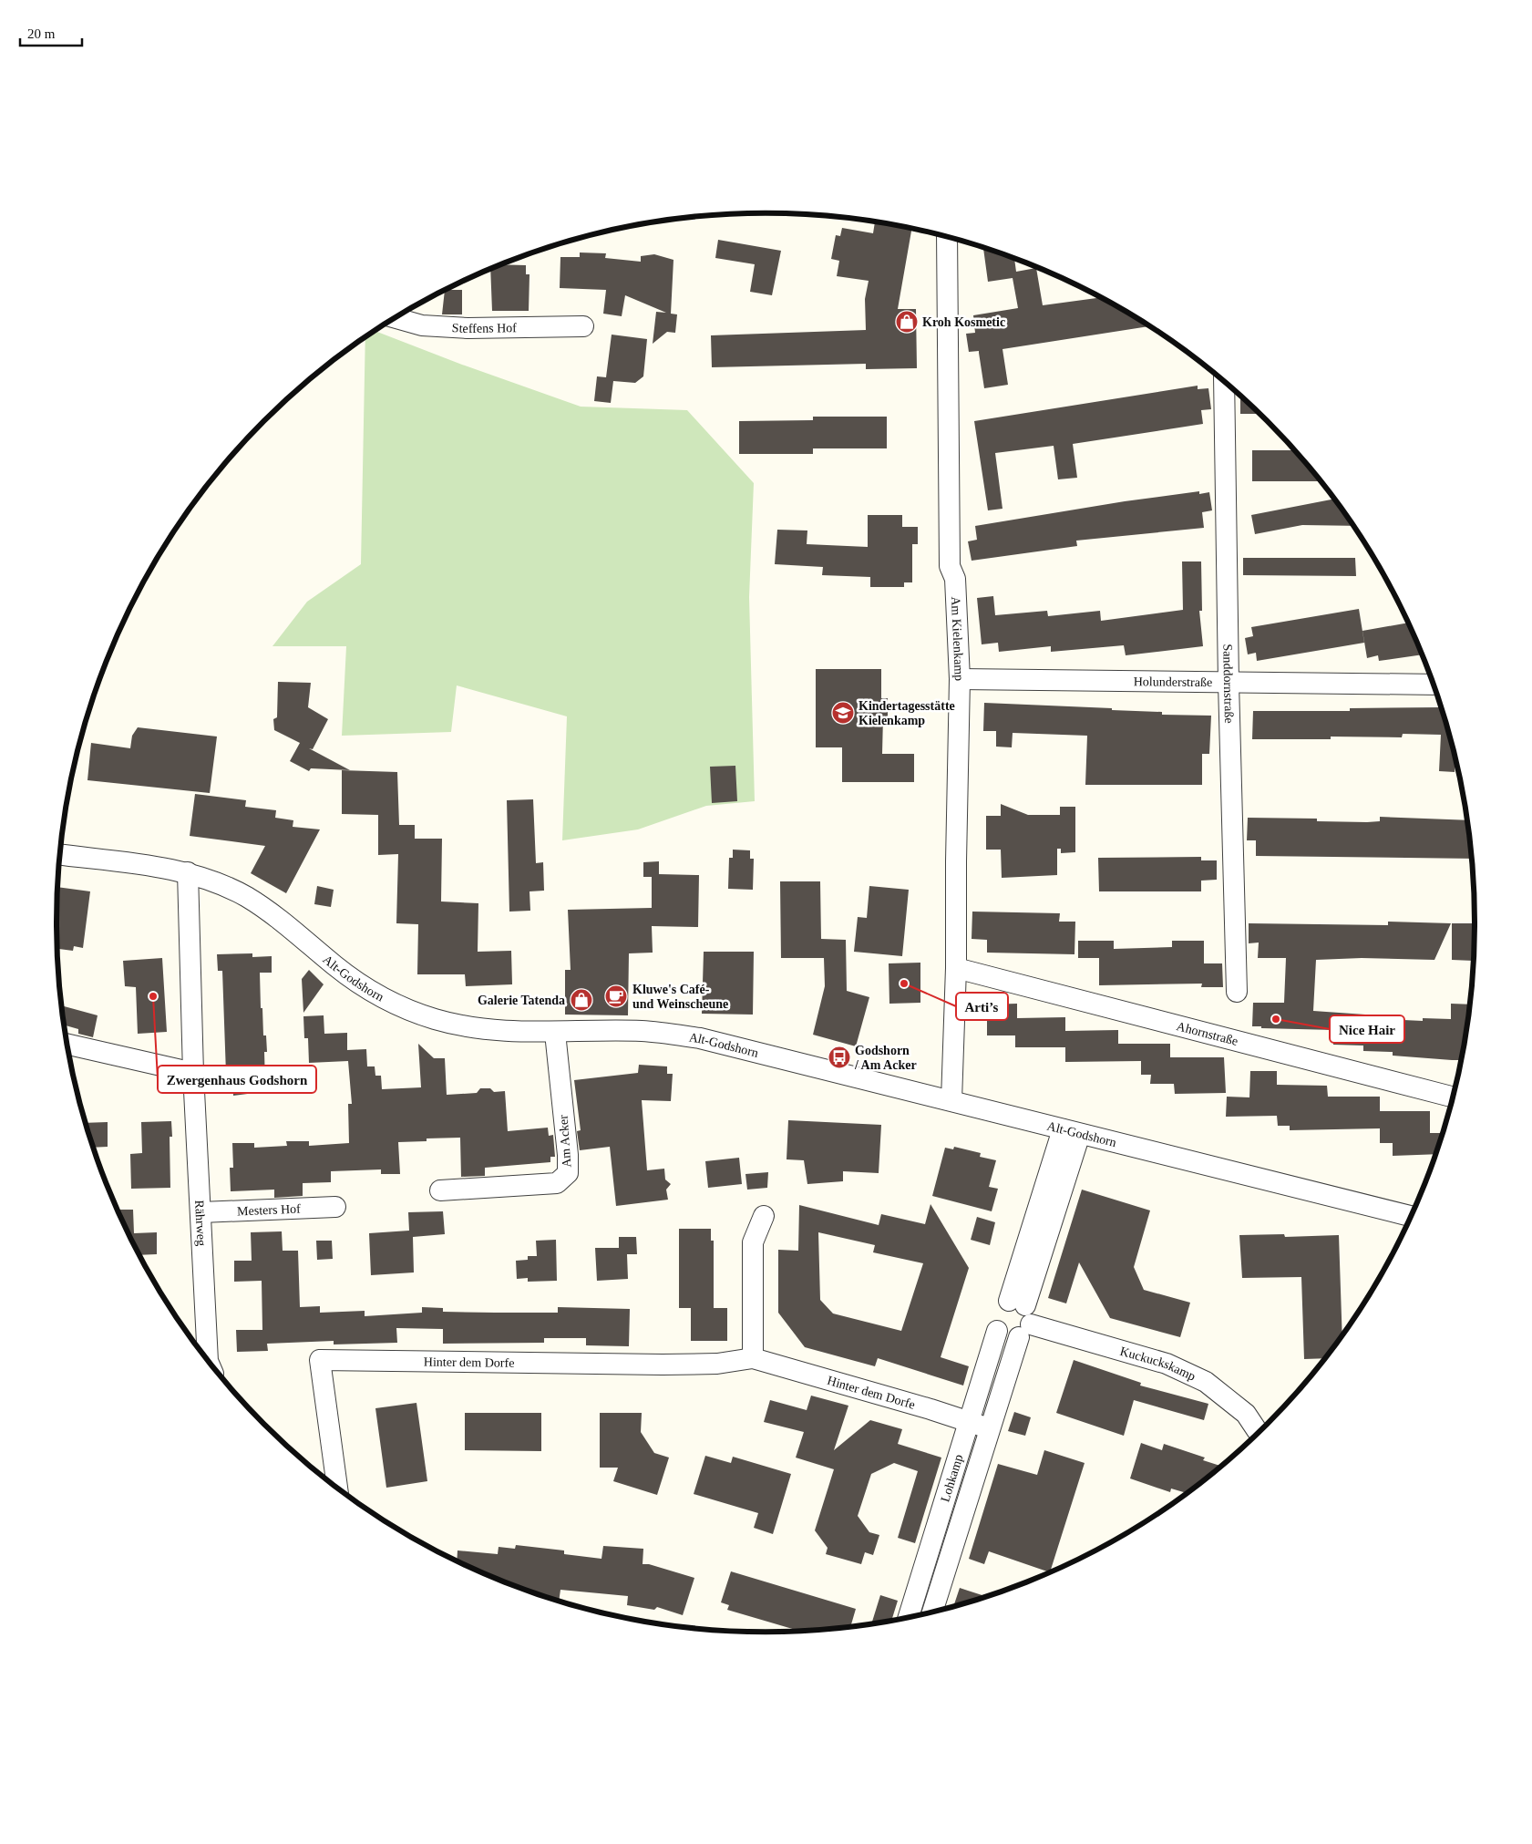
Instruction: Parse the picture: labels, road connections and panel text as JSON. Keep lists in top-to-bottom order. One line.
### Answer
{"streets":{"street":["Steffens Hof","Am Kielenkamp","Holunderstraße","Sanddornstraße","Alt-Godshorn","Ahornstraße","Am Acker","Mesters Hof","Rährweg","Hinter dem Dorfe","Kuckuckskamp","Lohkamp"]},"crossings":[["Am Kielenkamp","Holunderstraße"],["Am Kielenkamp","Alt-Godshorn"],["Am Kielenkamp","Ahornstraße"],["Holunderstraße","Sanddornstraße"],["Alt-Godshorn","Am Acker"],["Alt-Godshorn","Rährweg"],["Alt-Godshorn","Lohkamp"],["Mesters Hof","Rährweg"],["Hinter dem Dorfe","Lohkamp"],["Kuckuckskamp","Lohkamp"]],"places":{"shop":["Kroh Kosmetic","Galerie Tatenda"],"school or university":["Kindertagesstätte Kielenkamp"],"other":["Arti’s","Zwergenhaus Godshorn","Nice Hair"],"cafe":["Kluwe's Café- und Weinscheune"],"bus stop":["Godshorn / Am Acker"]},"scale_bar":"20 m"}
